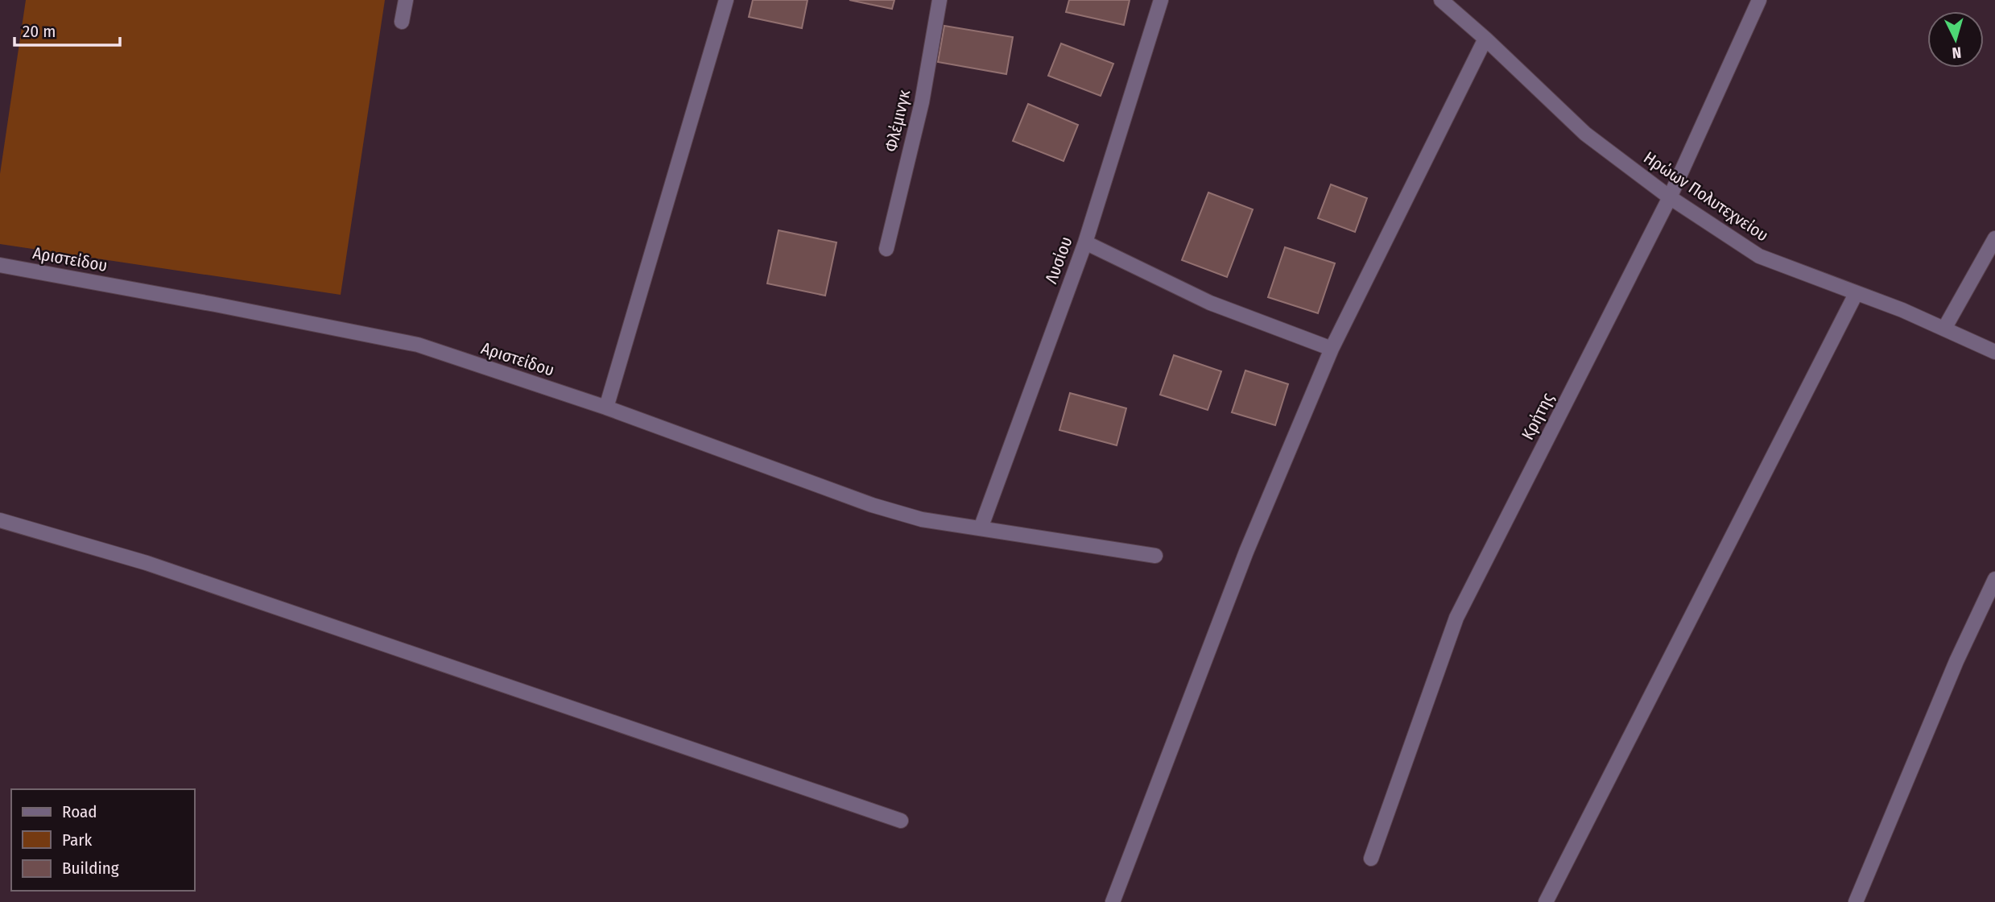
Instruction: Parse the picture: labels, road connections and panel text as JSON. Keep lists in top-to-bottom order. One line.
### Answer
{"streets":{"street":["Φλέμινγκ","Ηρώων Πολυτεχνείου","Αριστείδου","Λυσίου","Κρήτης"]},"crossings":[["Ηρώων Πολυτεχνείου","Κρήτης"],["Αριστείδου","Λυσίου"]],"legend":["Road","Park","Building"],"scale_bar":"20 m","north":"bottom"}
